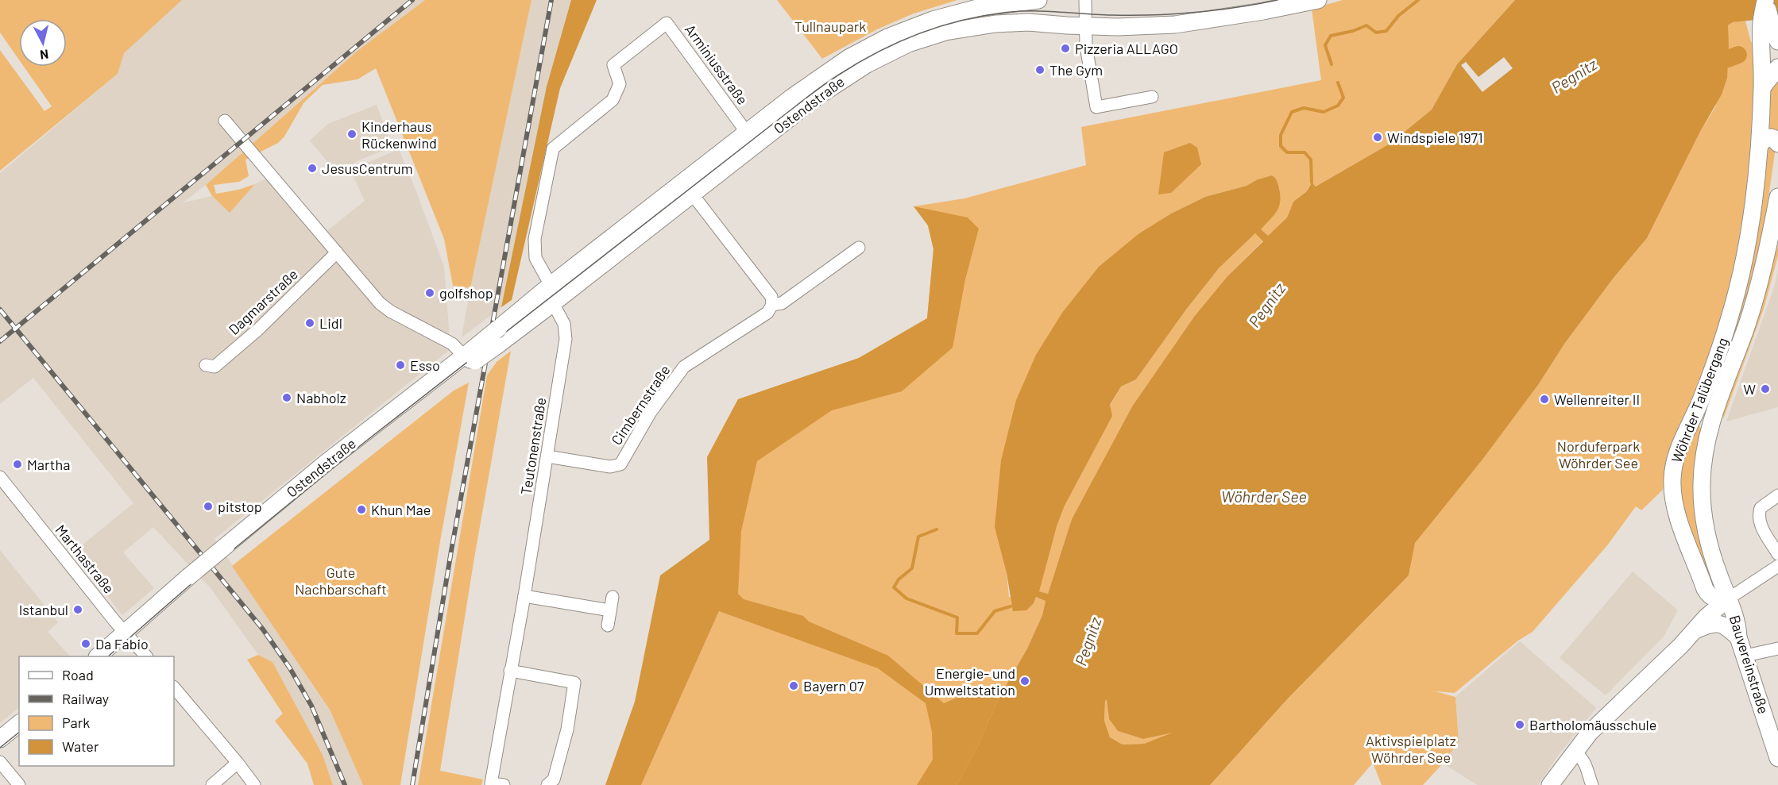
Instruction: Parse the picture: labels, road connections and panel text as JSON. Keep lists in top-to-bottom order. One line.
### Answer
{"streets":{"main road":["Ostendstraße","Wöhrder Talübergang","Bauvereinstraße"],"street":["Arminiusstraße","Dagmarstraße","Cimbernstraße","Teutonenstraße","Marthastraße"]},"crossings":[["Arminiusstraße","Ostendstraße"],["Ostendstraße","Teutonenstraße"],["Ostendstraße","Marthastraße"],["Wöhrder Talübergang","Bauvereinstraße"],["Cimbernstraße","Teutonenstraße"]],"water":["Pegnitz","Wöhrder See"],"parks":["Tullnaupark","Norduferpark Wöhrder See","Gute Nachbarschaft","Aktivspielplatz Wöhrder See"],"places":["Pizzeria ALLAGO","The Gym","Kinderhaus Rückenwind","Windspiele 1971","JesusCentrum","golfshop","Lidl","Esso","W","Nabholz","Wellenreiter II","Martha","pitstop","Khun Mae","Istanbul","Da Fabio","Energie- und Umweltstation","Bayern 07","Bartholomäusschule"],"legend":["Road","Railway","Park","Water"],"north":"bottom"}
